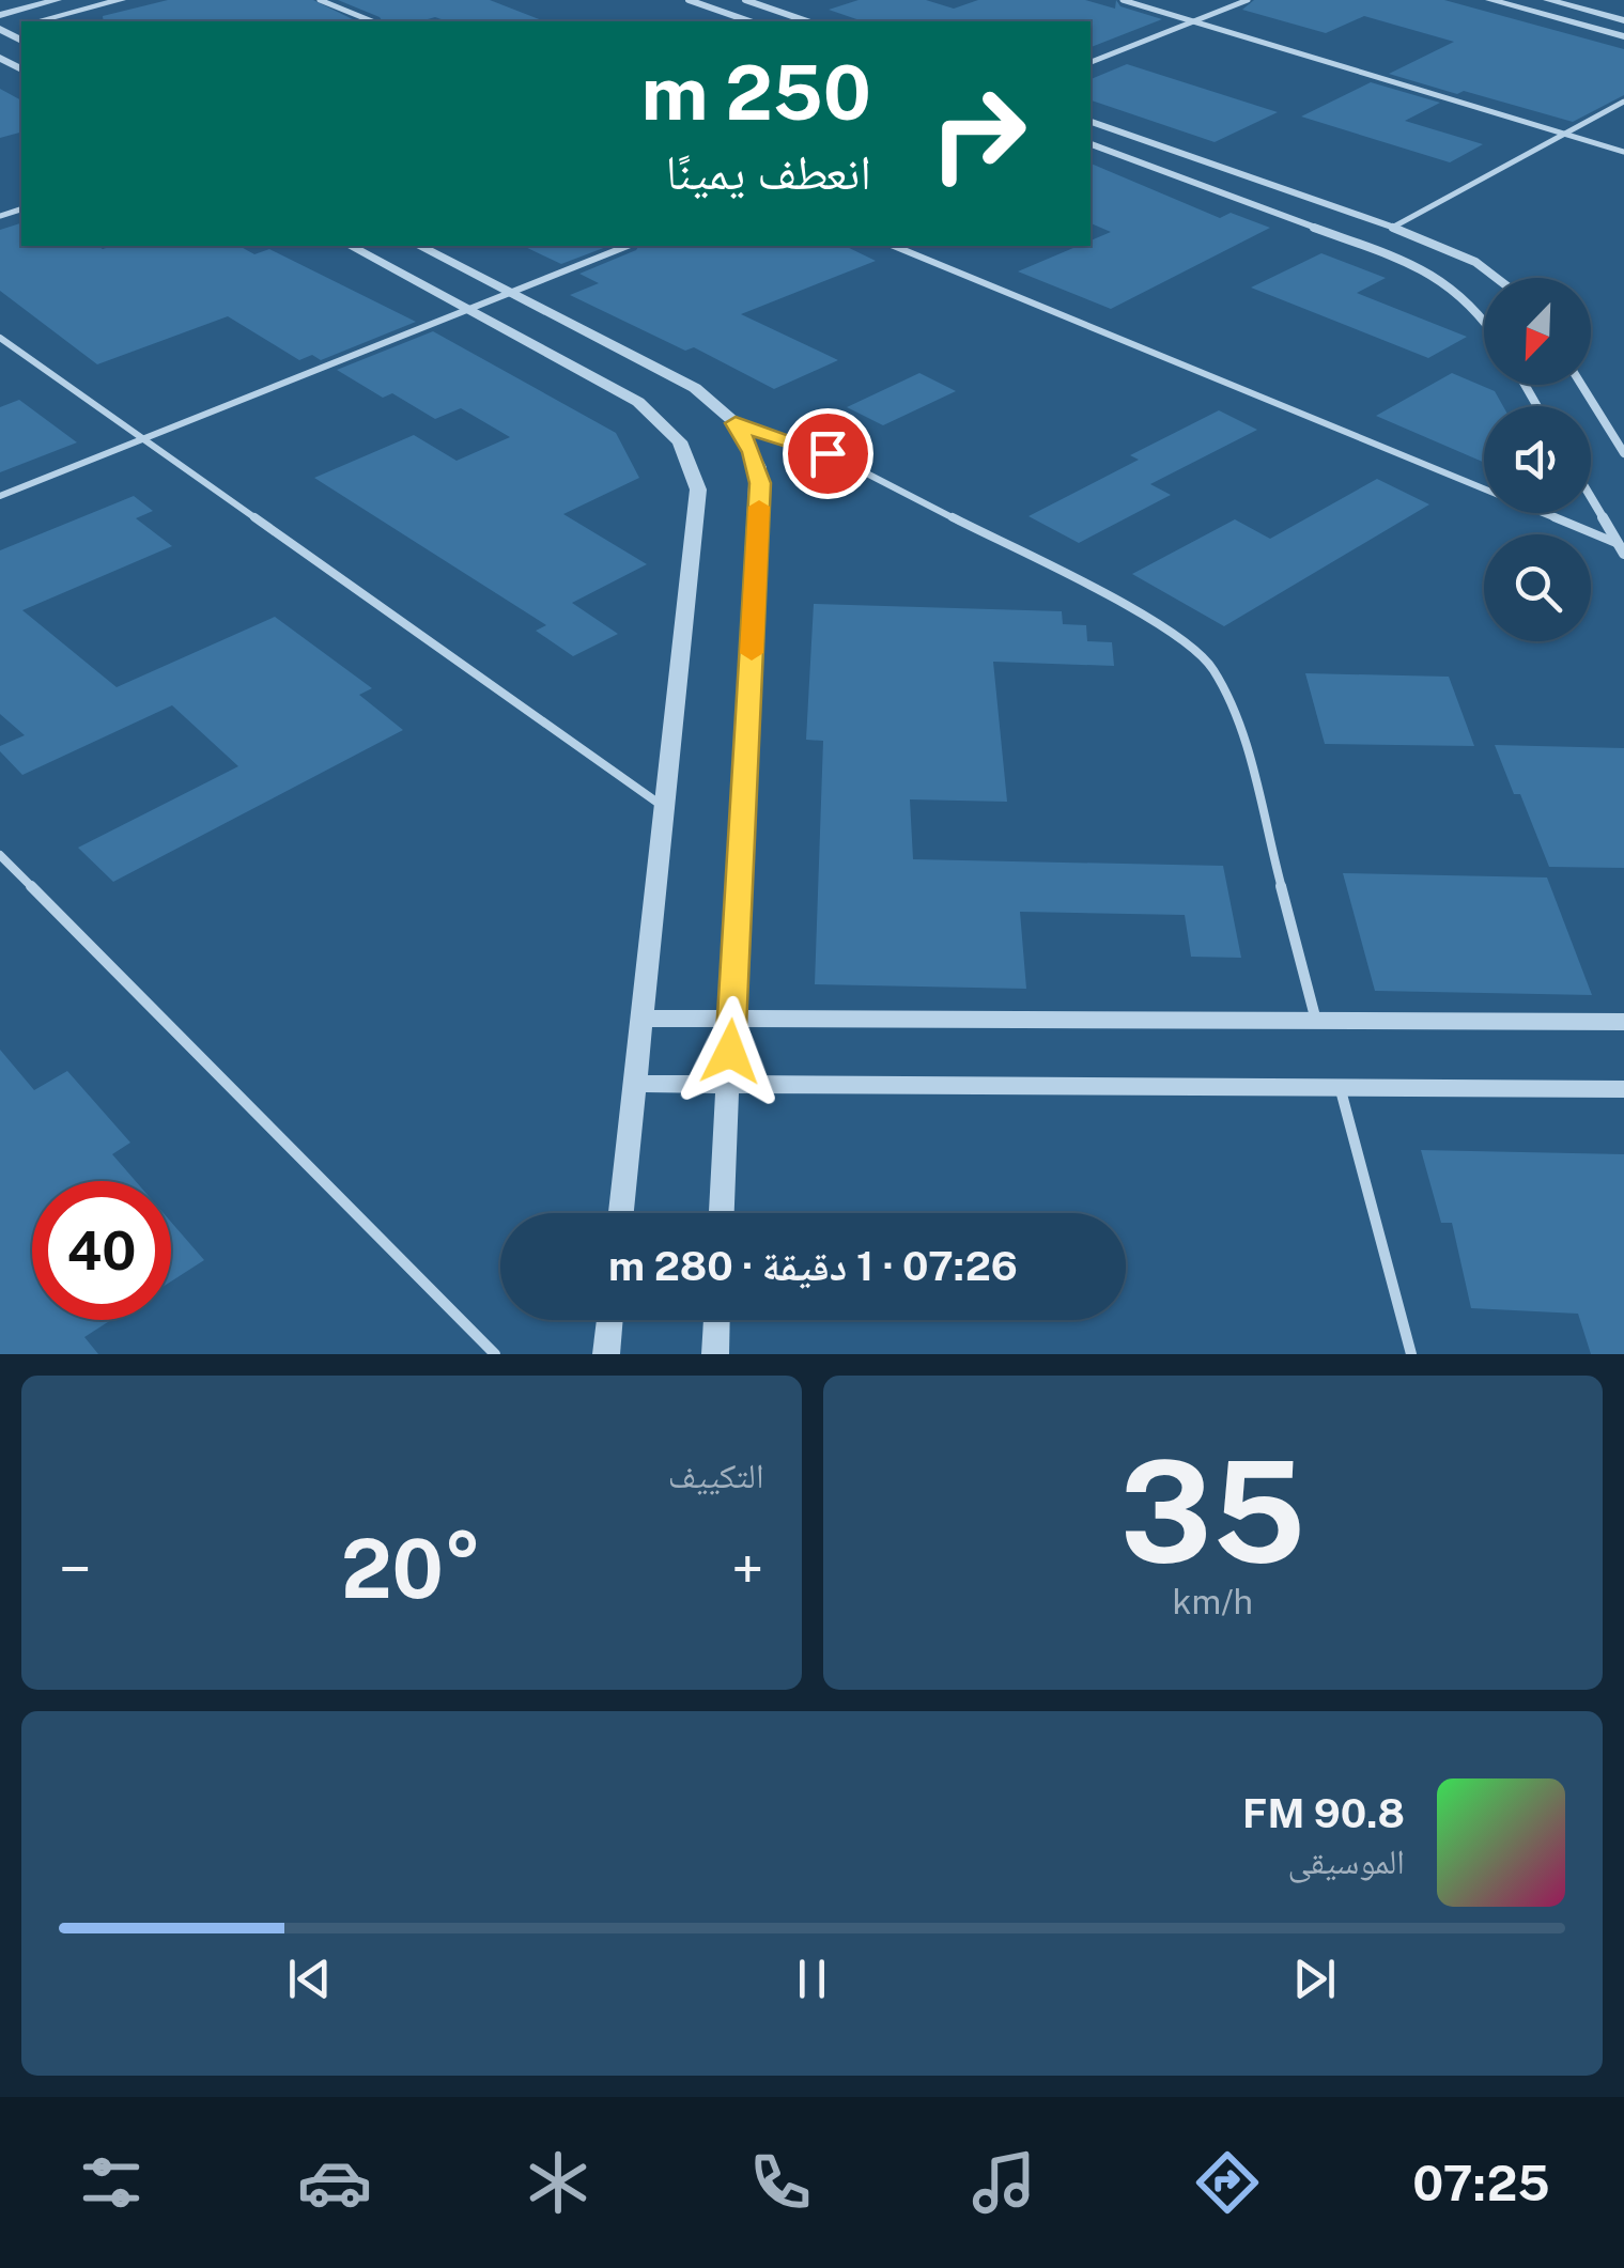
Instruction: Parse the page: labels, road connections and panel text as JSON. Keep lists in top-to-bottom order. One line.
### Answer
{"north":"bottom left","page":{"turn":["250 m","انعطف يمينًا"],"limit":"40","trip":"07:26 · 1 دقيقة · 280 m","tile":[["35","km/h"],"التكييف"],"heat":["−","20°","+"],"song":["90.8 FM","الموسيقى"],"tabs":"07:25"}}
